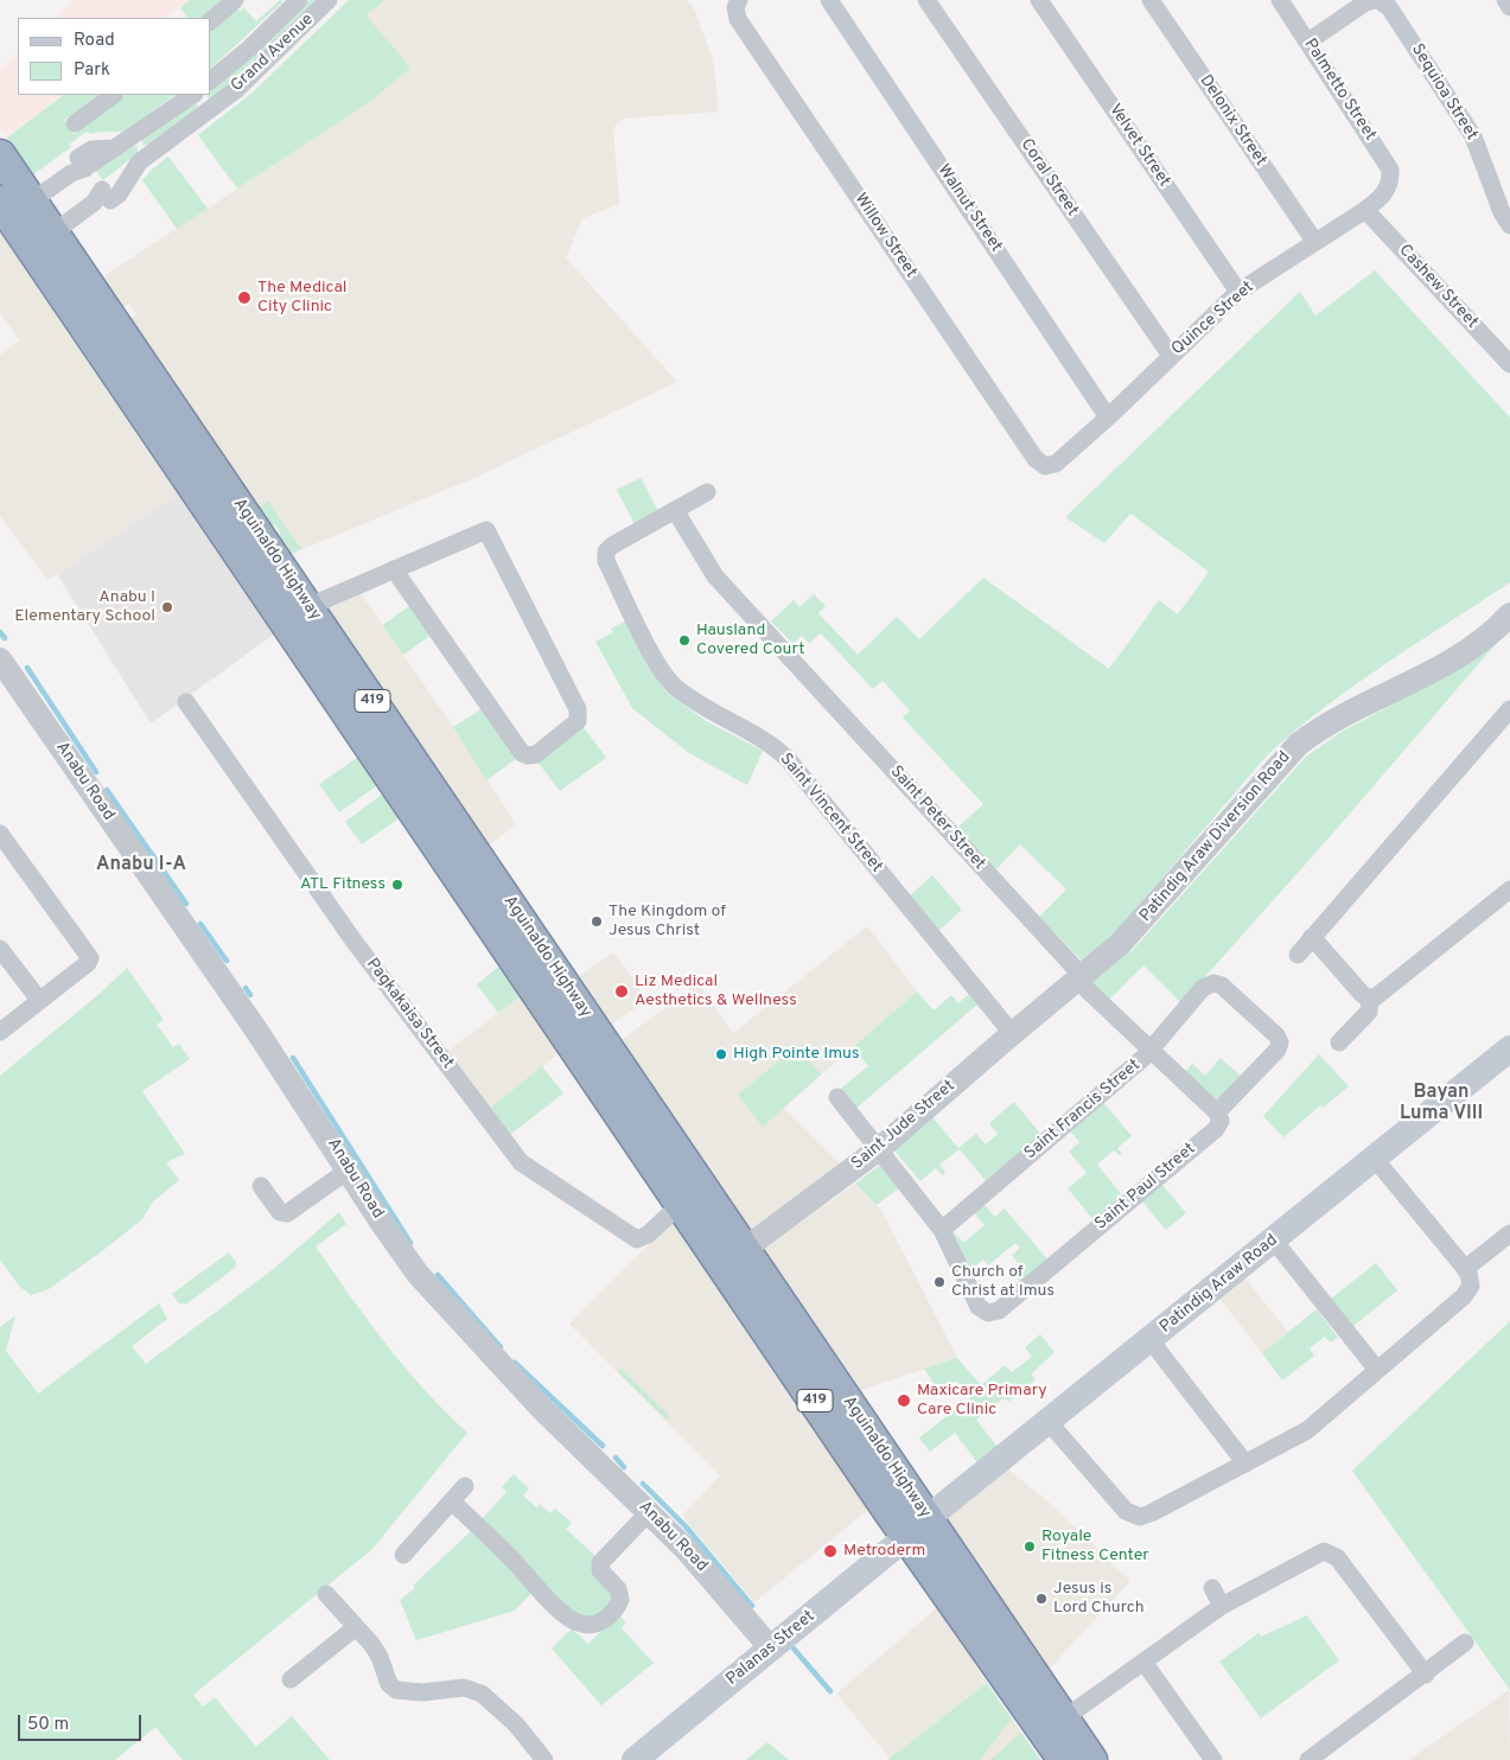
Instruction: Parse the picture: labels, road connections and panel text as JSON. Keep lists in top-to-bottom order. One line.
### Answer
{"streets":{"highway":["Aguinaldo Highway","419"],"main road":["Patindig Araw Road","Palanas Street"],"street":["Grand Avenue","Palmetto Street","Sequioa Street","Delonix Street","Velvet Street","Coral Street","Walnut Street","Willow Street","Cashew Street","Quince Street","Anabu Road","Saint Vincent Street","Saint Peter Street","Patindig Araw Diversion Road","Pagkakaisa Street","Saint Francis Street","Saint Jude Street","Saint Paul Street"]},"crossings":[["Grand Avenue","Aguinaldo Highway"],["Palmetto Street","Quince Street"],["Delonix Street","Quince Street"],["Velvet Street","Quince Street"],["Coral Street","Quince Street"],["Walnut Street","Quince Street"],["Willow Street","Quince Street"],["Cashew Street","Quince Street"],["Aguinaldo Highway","Pagkakaisa Street"],["Aguinaldo Highway","Saint Jude Street"],["Aguinaldo Highway","Patindig Araw Road"],["Aguinaldo Highway","Palanas Street"],["Anabu Road","Palanas Street"],["Saint Vincent Street","Saint Peter Street"],["Saint Vincent Street","Saint Jude Street"],["Saint Peter Street","Patindig Araw Diversion Road"],["Saint Peter Street","Saint Francis Street"],["Saint Peter Street","Saint Jude Street"],["Saint Peter Street","Saint Paul Street"],["Patindig Araw Diversion Road","Saint Jude Street"],["Saint Francis Street","Saint Paul Street"],["Patindig Araw Road","Palanas Street"]],"districts":["Anabu I-A","Bayan Luma VIII"],"places":["The Medical City Clinic","Anabu I Elementary School","Hausland Covered Court","ATL Fitness","The Kingdom of Jesus Christ","Liz Medical Aesthetics & Wellness","High Pointe Imus","Church of Christ at Imus","Maxicare Primary Care Clinic","Royale Fitness Center","Metroderm","Jesus is Lord Church"],"legend":["Road","Park"],"scale_bar":"50 m"}
